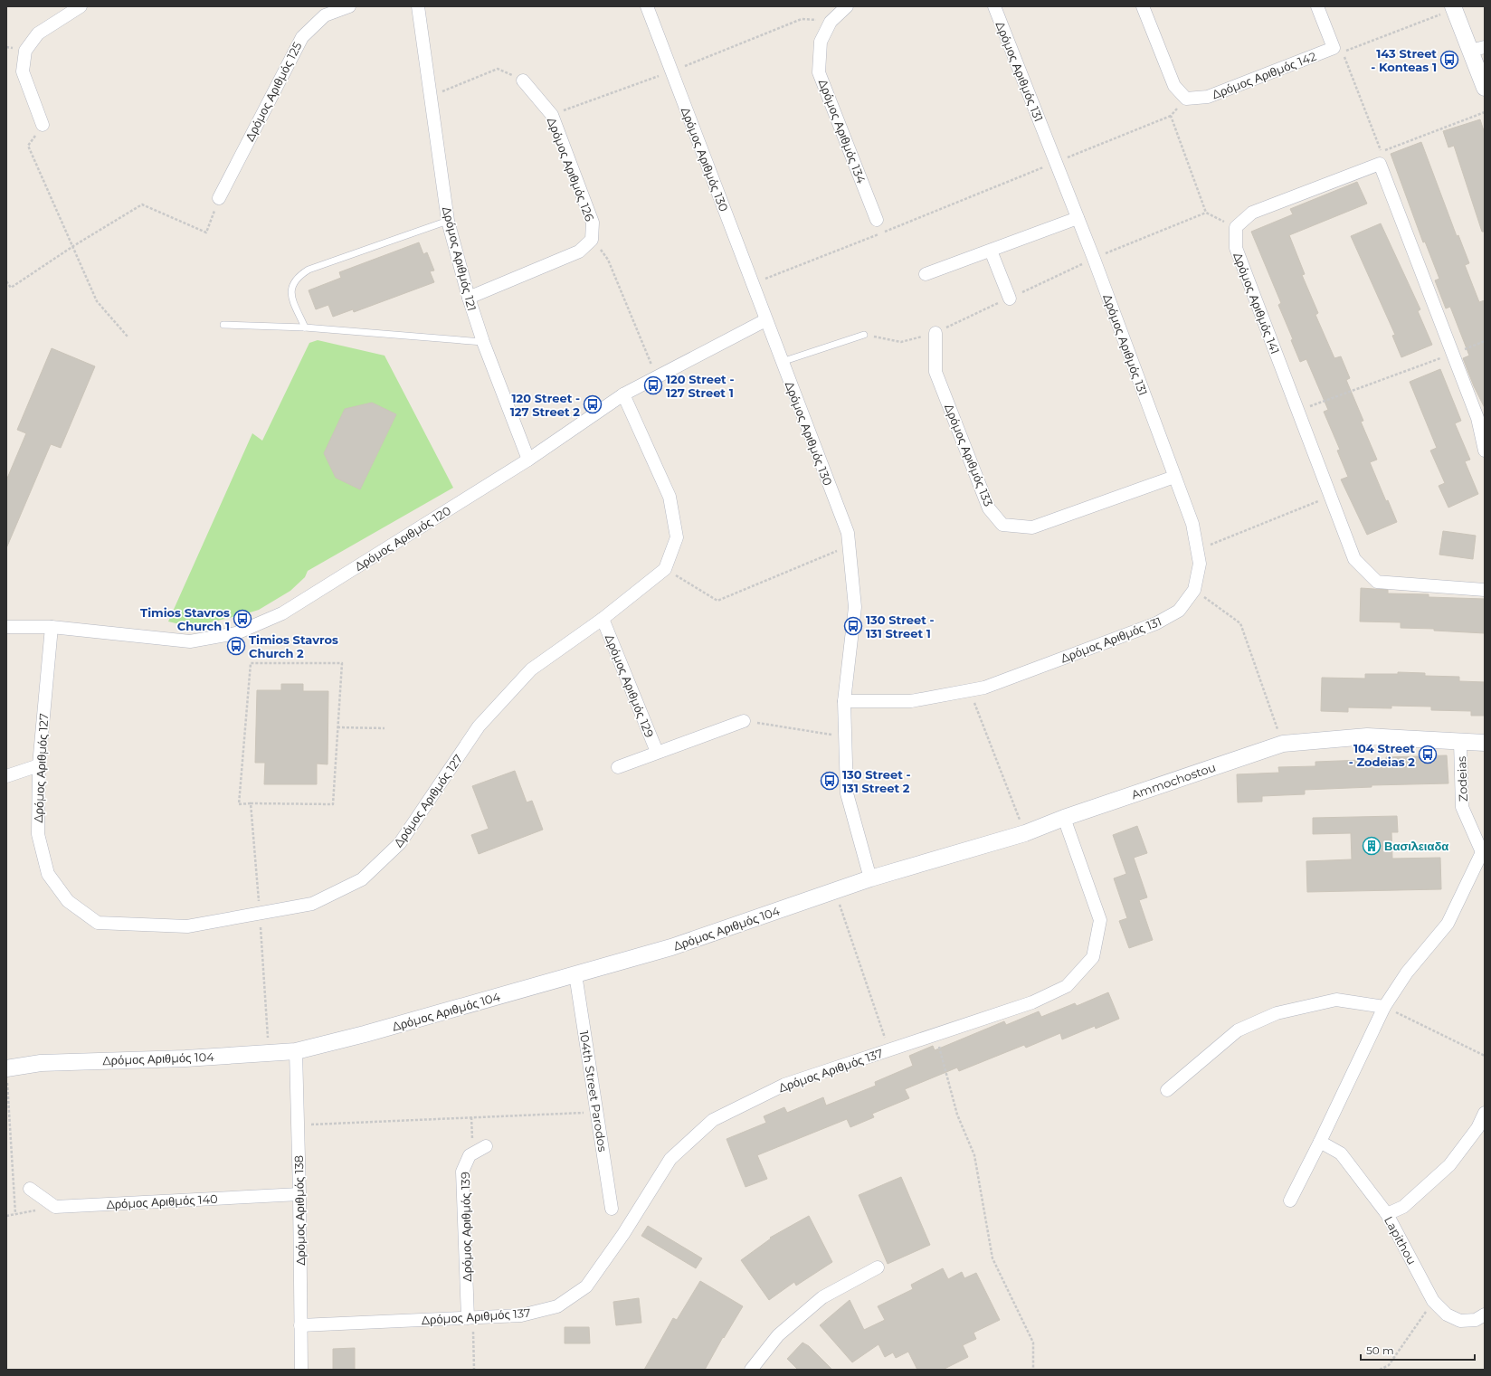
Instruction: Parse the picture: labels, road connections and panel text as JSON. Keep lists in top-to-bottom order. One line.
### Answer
{"streets":{"street":["Δρόμος Αριθμός 131","Δρόμος Αριθμός 142","Δρόμος Αριθμός 125","Δρόμος Αριθμός 134","Δρόμος Αριθμός 130","Δρόμος Αριθμός 126","Δρόμος Αριθμός 121","Δρόμος Αριθμός 141","Δρόμος Αριθμός 133","Δρόμος Αριθμός 120","Δρόμος Αριθμός 129","Δρόμος Αριθμός 127","Zodeias","Ammochostou","Δρόμος Αριθμός 104","Δρόμος Αριθμός 137","104th Street Parodos","Δρόμος Αριθμός 140","Δρόμος Αριθμός 138","Δρόμος Αριθμός 139","Lapithou"]},"crossings":[["Δρόμος Αριθμός 131","Δρόμος Αριθμός 130"],["Δρόμος Αριθμός 131","Δρόμος Αριθμός 133"],["Δρόμος Αριθμός 130","Δρόμος Αριθμός 120"],["Δρόμος Αριθμός 130","Ammochostou"],["Δρόμος Αριθμός 130","Δρόμος Αριθμός 104"],["Δρόμος Αριθμός 121","Δρόμος Αριθμός 120"],["Δρόμος Αριθμός 120","Δρόμος Αριθμός 127"],["Δρόμος Αριθμός 129","Δρόμος Αριθμός 127"],["Zodeias","Ammochostou"],["Ammochostou","Δρόμος Αριθμός 104"],["Ammochostou","Δρόμος Αριθμός 137"],["Δρόμος Αριθμός 104","104th Street Parodos"],["Δρόμος Αριθμός 104","Δρόμος Αριθμός 138"],["Δρόμος Αριθμός 137","Δρόμος Αριθμός 138"],["Δρόμος Αριθμός 137","Δρόμος Αριθμός 139"],["Δρόμος Αριθμός 140","Δρόμος Αριθμός 138"]],"places":{"bus stop":["143 Street - Konteas 1","120 Street - 127 Street 1","120 Street - 127 Street 2","Timios Stavros Church 1","130 Street - 131 Street 1","Timios Stavros Church 2","104 Street - Zodeias 2","130 Street - 131 Street 2"],"building":["Βασιλειαδα"]},"scale_bar":"50 m"}
